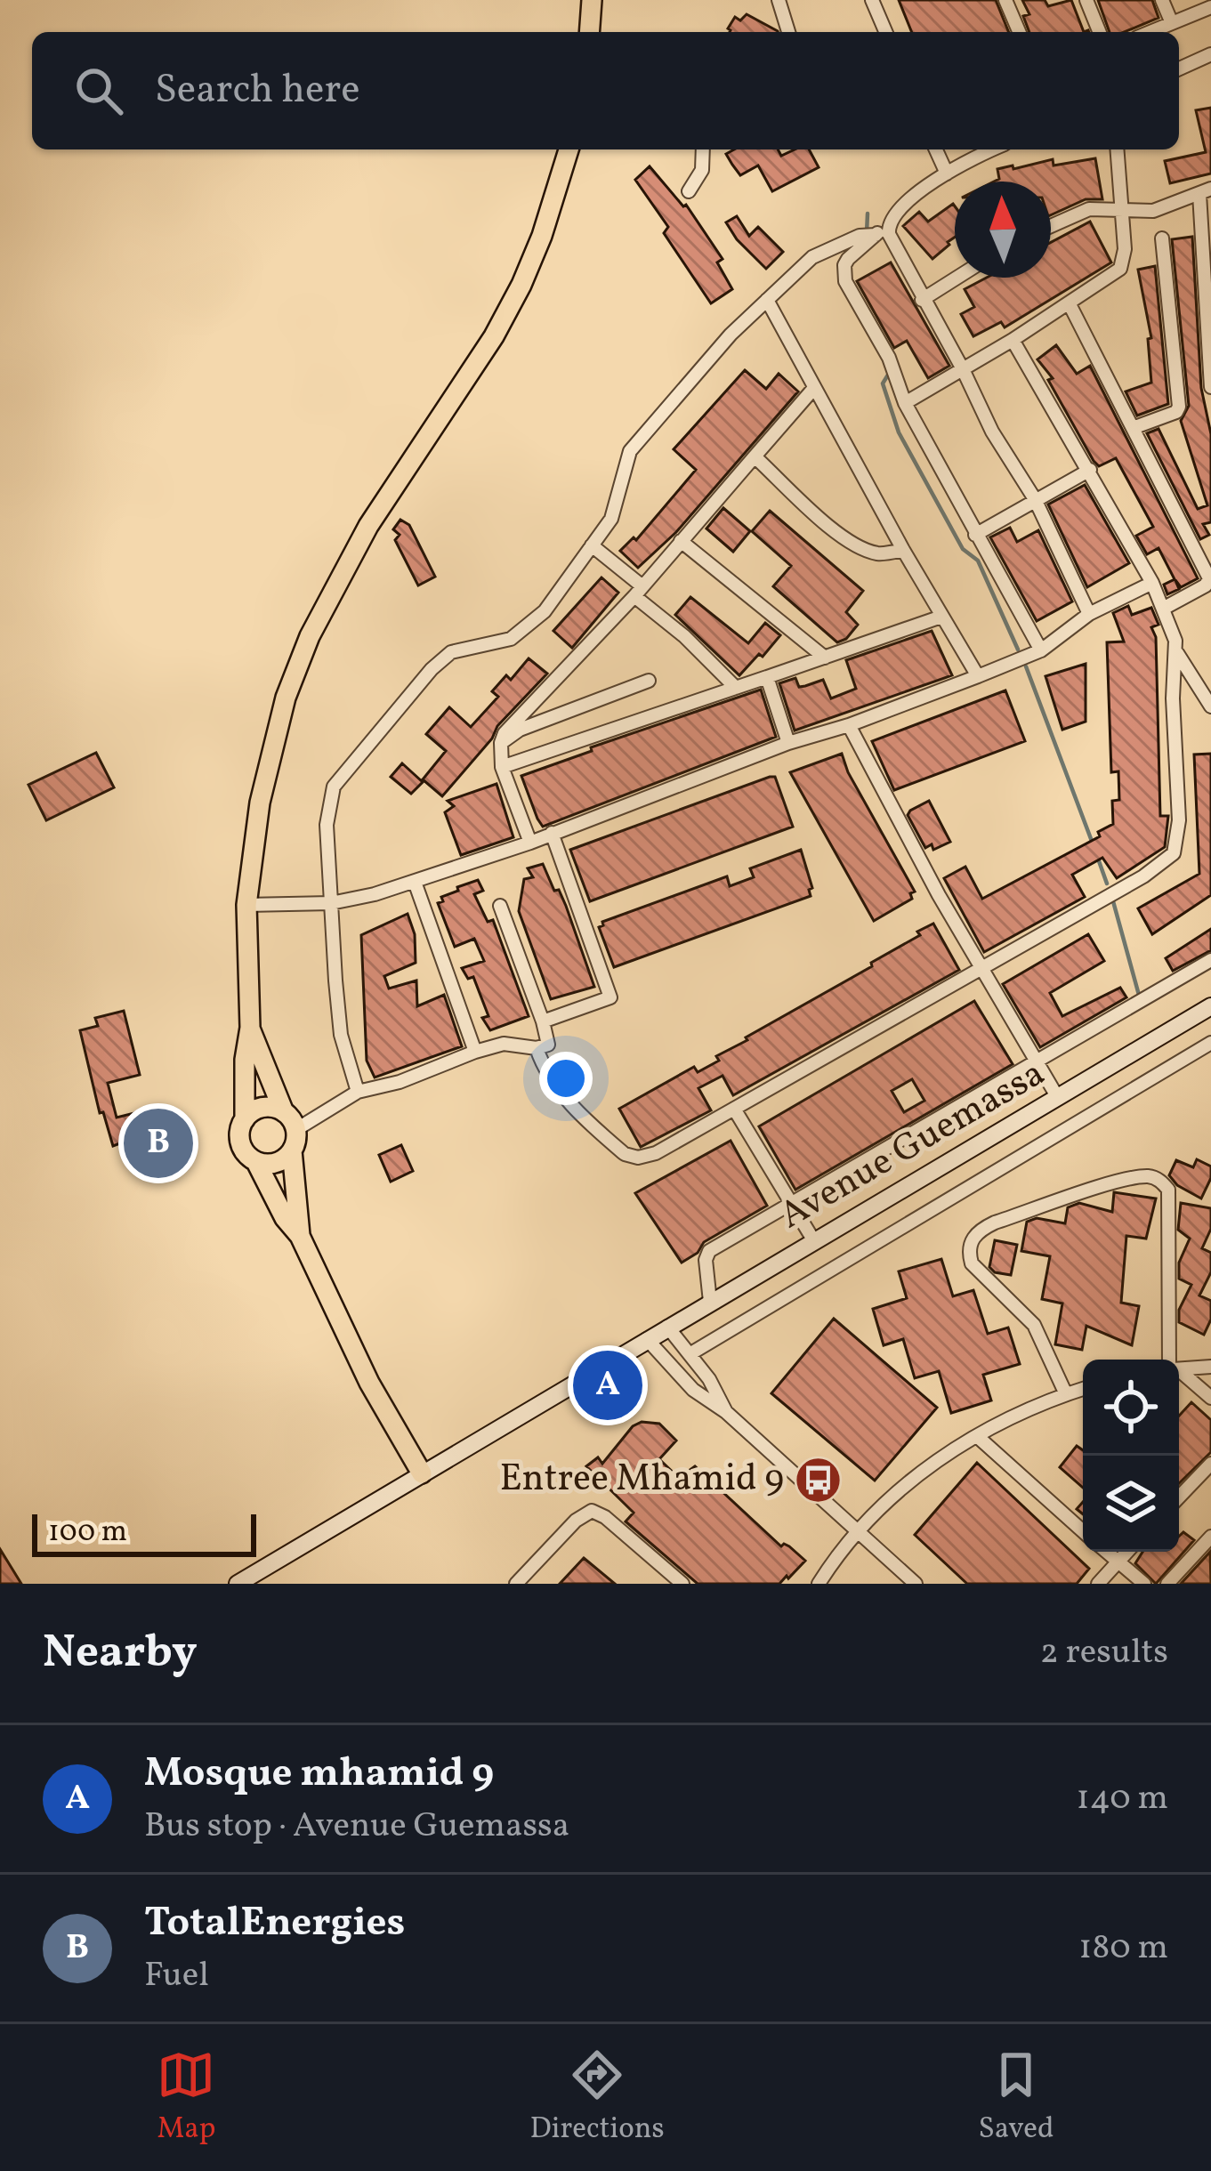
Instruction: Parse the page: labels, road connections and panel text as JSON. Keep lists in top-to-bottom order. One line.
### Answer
{"streets":{"main road":["Avenue Guemassa"]},"places":{"bus stop":["Entree Mhamid 9"]},"scale_bar":"100 m","north":"top","page":{"search":"Search here","pins":["B","A"],"scale":"100 m","heading":["Nearby","2 results"],"list":[{"mark":"A","name":"Mosque mhamid 9","note":"Bus stop · Avenue Guemassa","value":"140 m"},{"mark":"B","name":"TotalEnergies","note":"Fuel","value":"180 m"}],"nav":["Map","Directions","Saved"]}}
